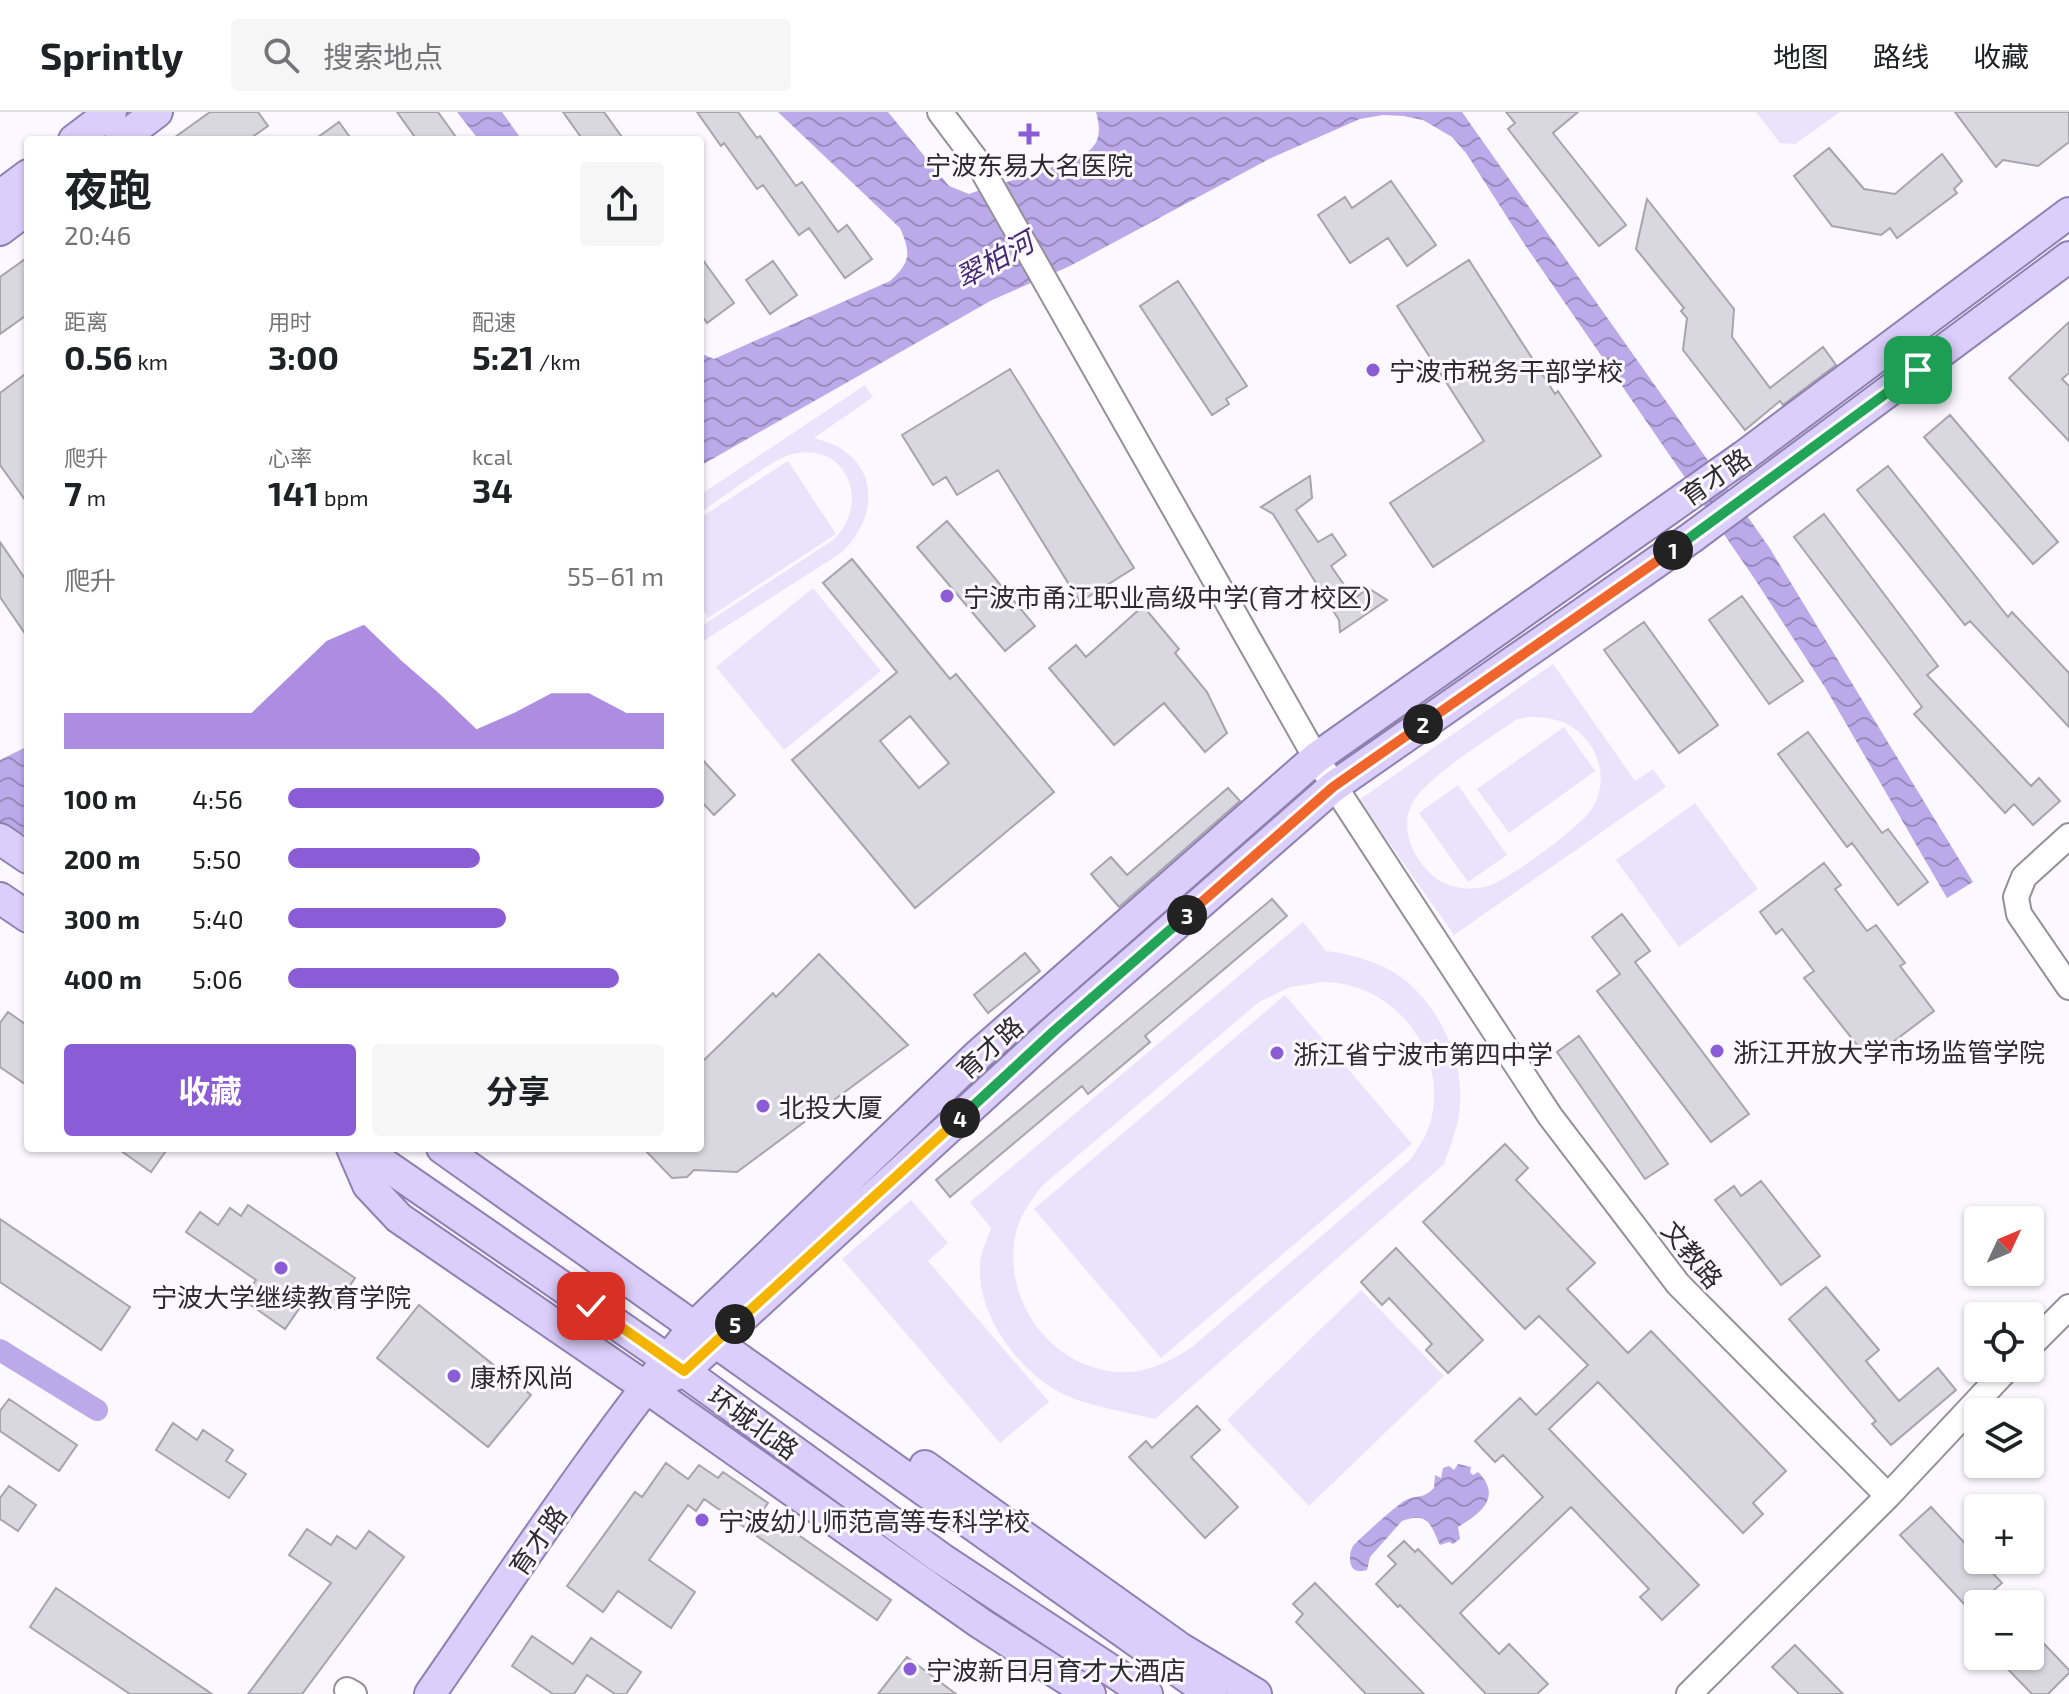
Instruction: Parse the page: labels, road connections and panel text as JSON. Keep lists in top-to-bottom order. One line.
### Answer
{"streets":{"main road":["育才路","环城北路"],"street":["文教路"]},"crossings":[["育才路","文教路"],["育才路","环城北路"]],"water":["翠柏河"],"places":{"health":["宁波东易大名医院"],"other":["宁波市税务干部学校","宁波市甬江职业高级中学(育才校区)","浙江开放大学市场监管学院","浙江省宁波市第四中学","北投大厦","宁波大学继续教育学院","康桥风尚","宁波幼儿师范高等专科学校","宁波新日月育才大酒店"]},"north":"top right","page":{"header":"Sprintly","search":"搜索地点","nav":["地图","路线","收藏"],"heading":["夜跑","20:46"],"stats":[["距离","0.56 km"],["用时","3:00"],["配速","5:21 /km"],["爬升","7 m"],["心率","141 bpm"],["kcal","34"]],"pins":["1","2","3","4","5"],"chart":["爬升","55–61 m"],"list":[{"name":"100 m","note":"4:56"},{"name":"200 m","note":"5:50"},{"name":"300 m","note":"5:40"},{"name":"400 m","note":"5:06"}],"buttons":["收藏","分享"],"map_buttons":["+","−"]}}
